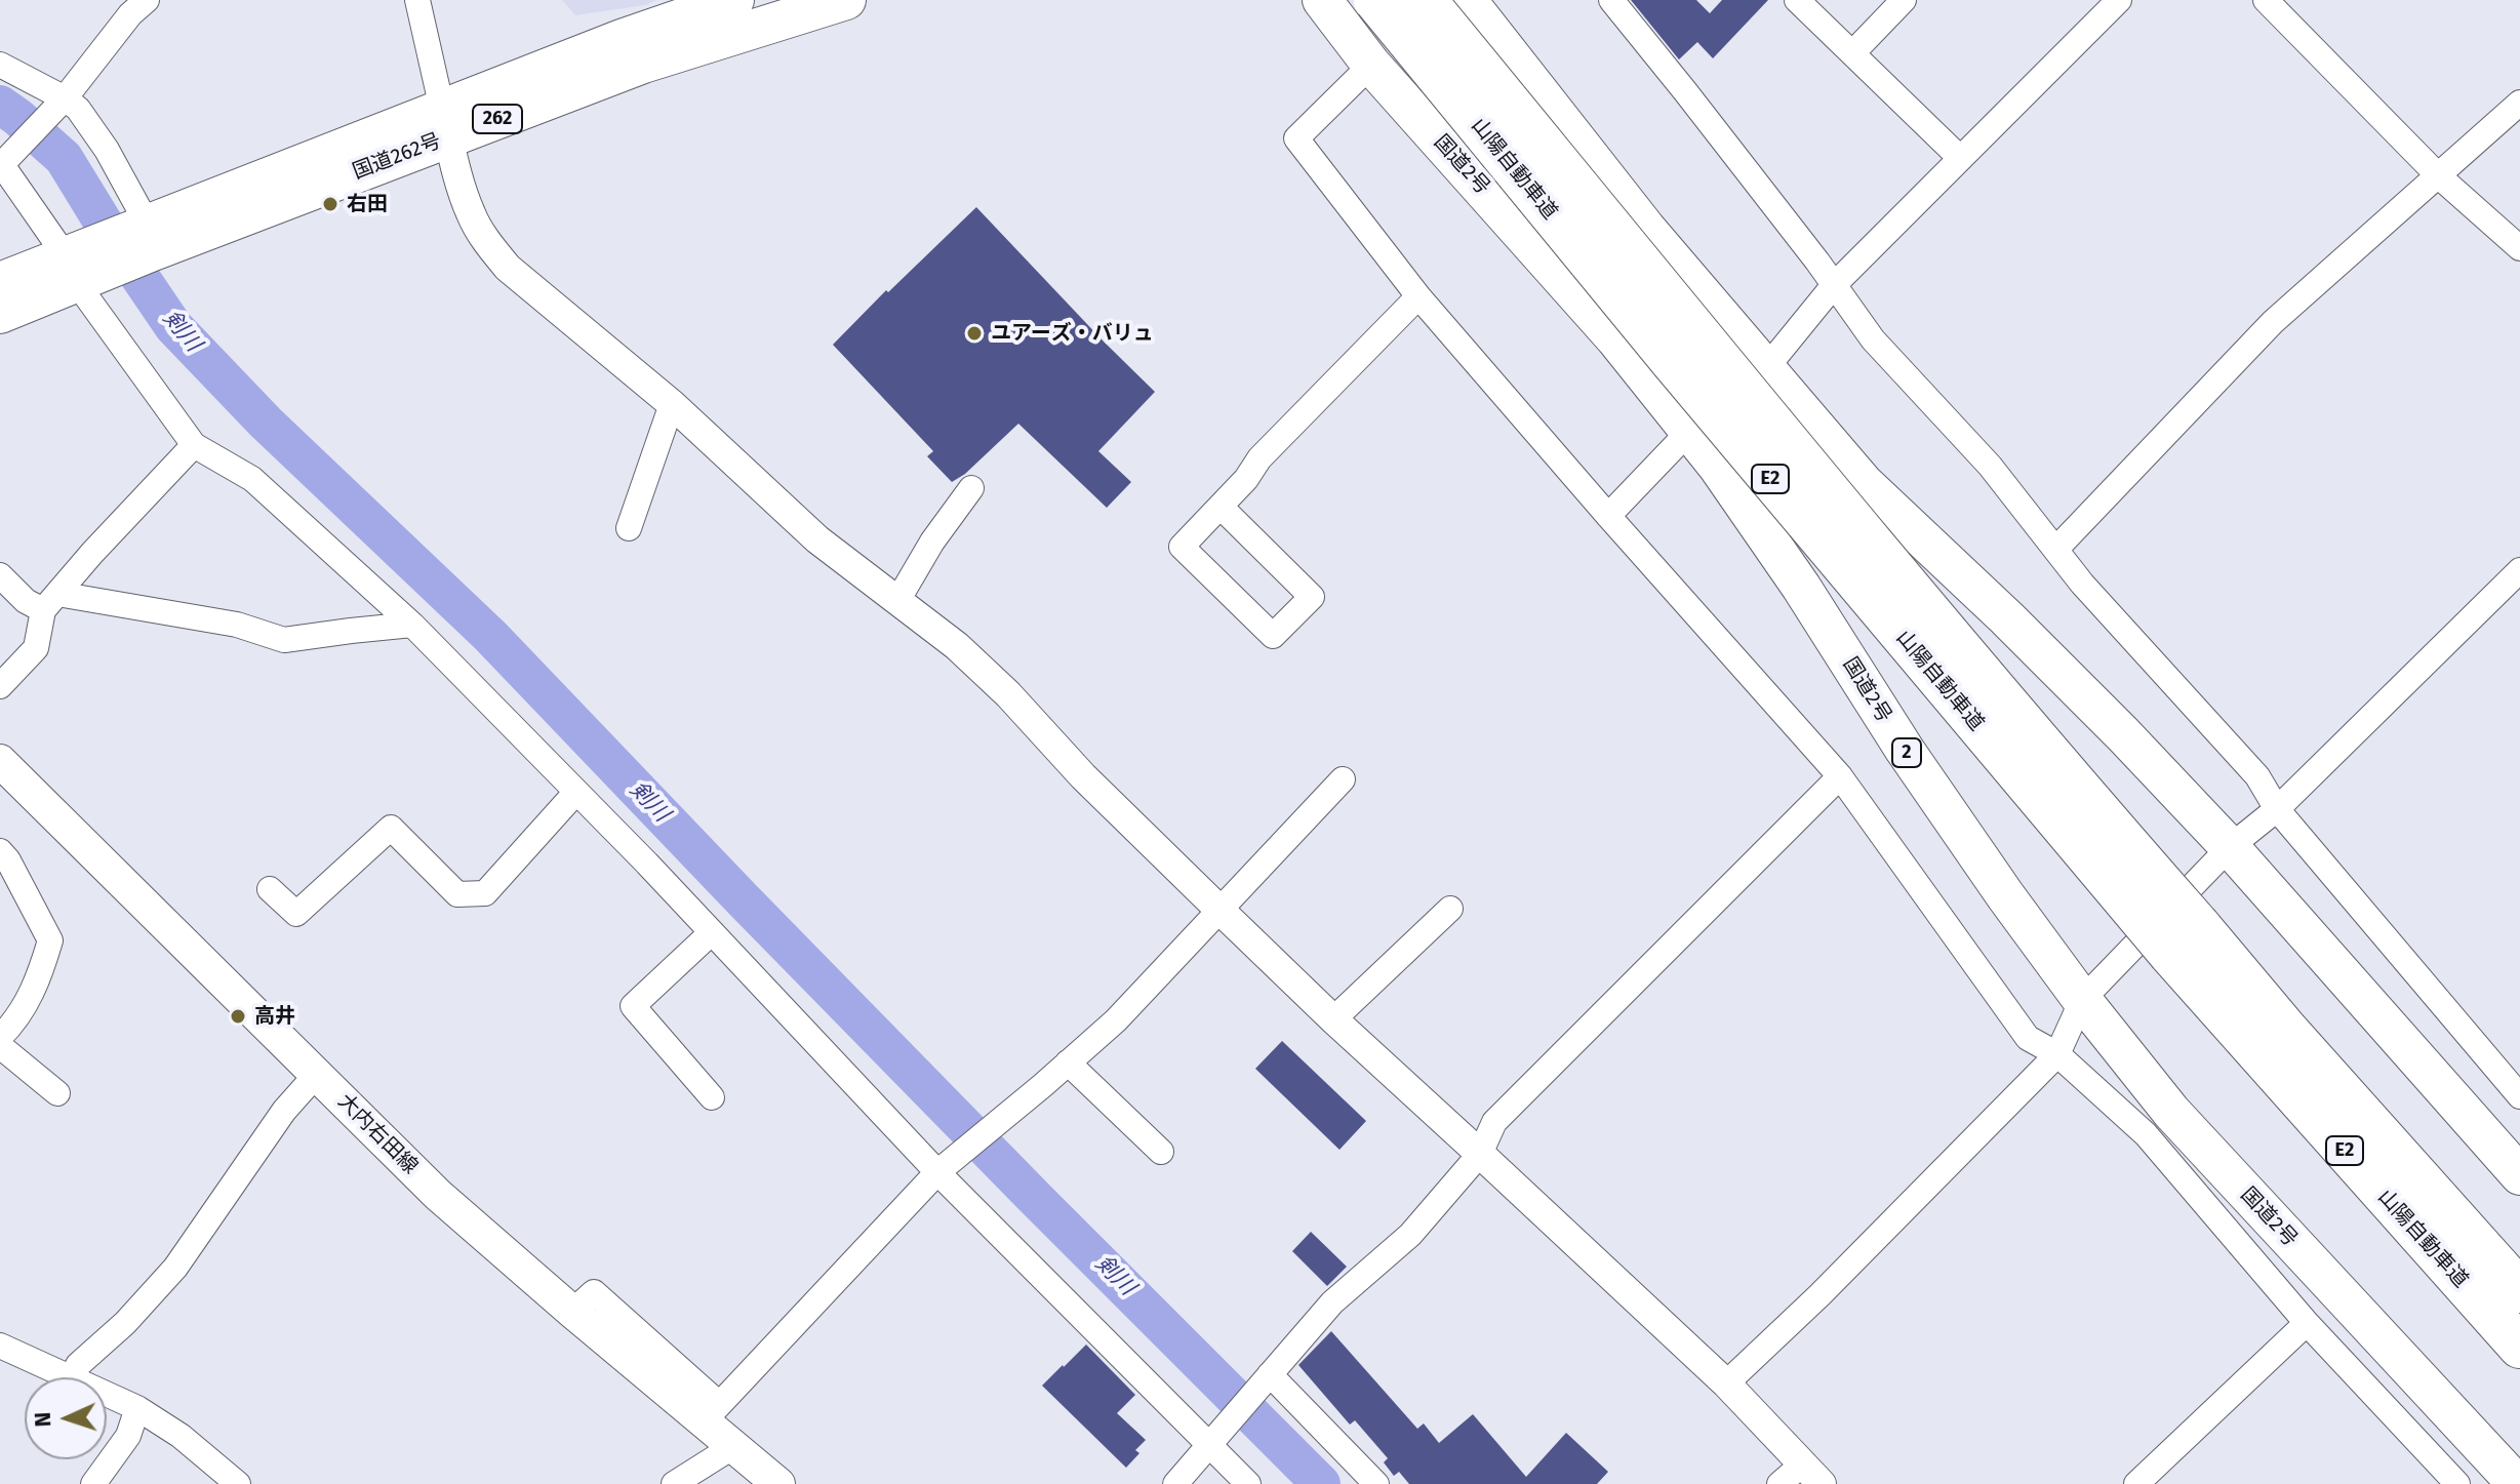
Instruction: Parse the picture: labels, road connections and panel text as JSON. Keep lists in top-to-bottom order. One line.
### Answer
{"streets":{"highway":["262","国道262号","国道2号","山陽自動車道","E2","2"],"main road":["大内右田線"]},"water":["剣川"],"places":["右田","ユアーズ・バリュ","高井"],"north":"left"}
